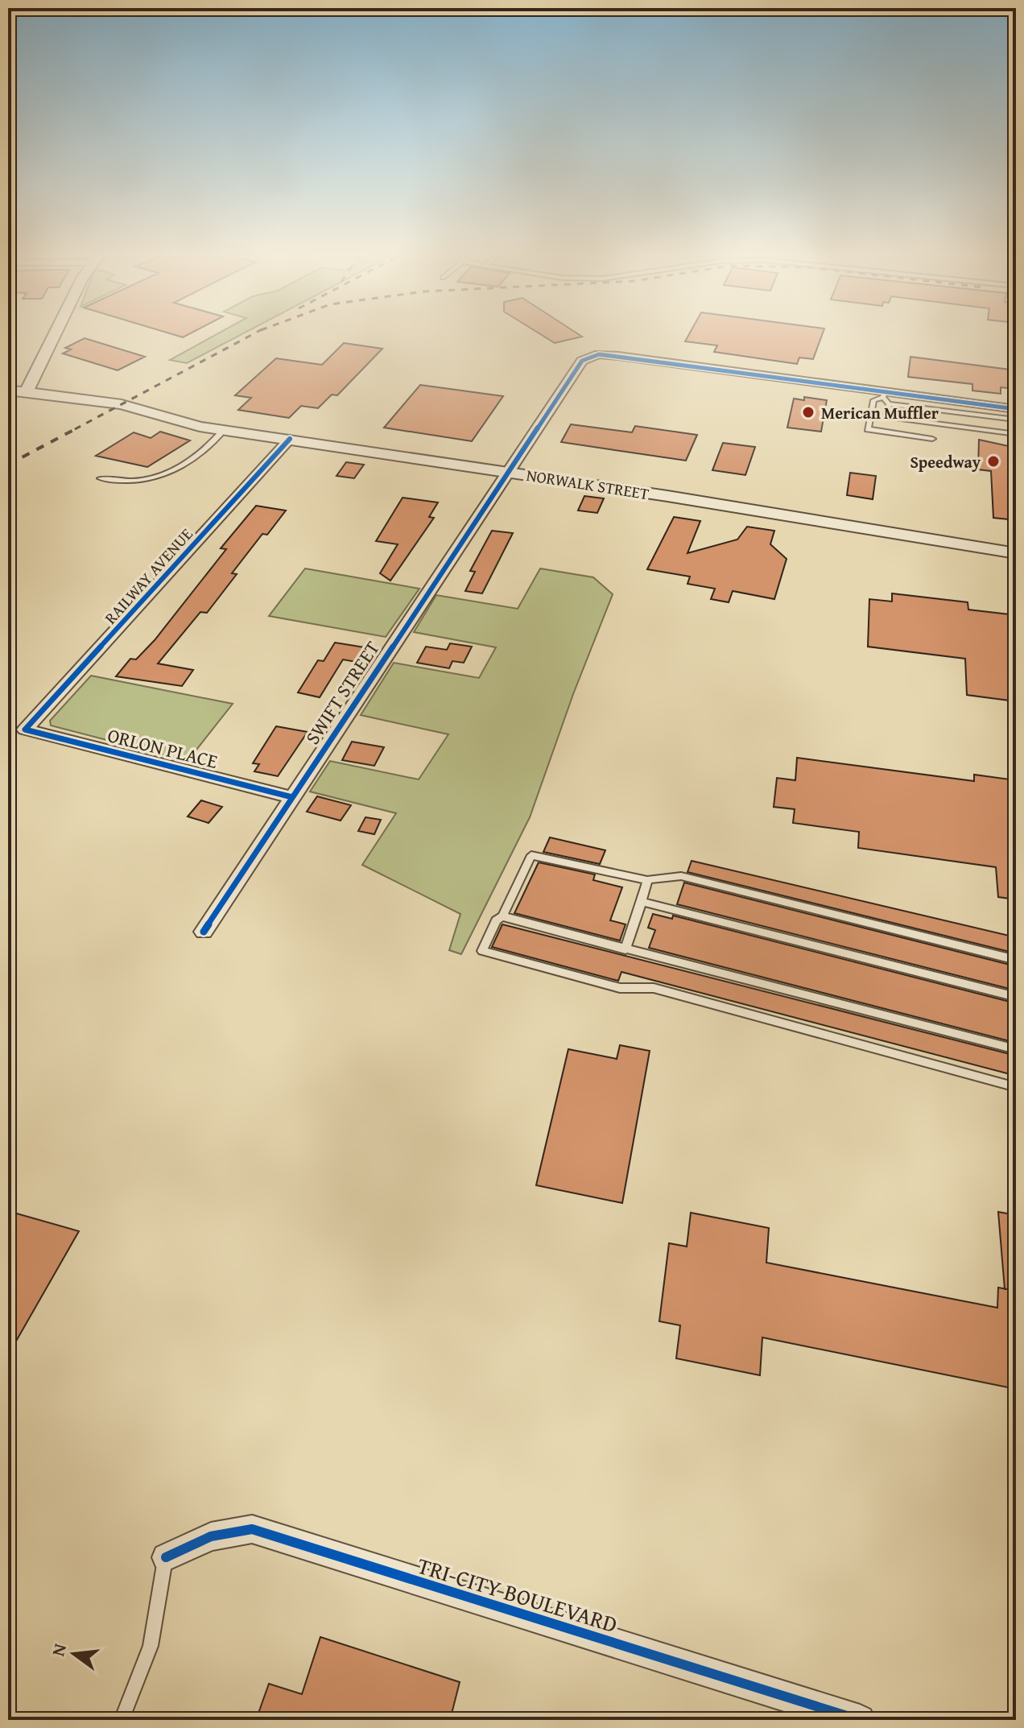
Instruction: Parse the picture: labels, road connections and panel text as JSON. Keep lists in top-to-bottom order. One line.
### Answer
{"streets":{"street":["NORWALK STREET","RAILWAY AVENUE","SWIFT STREET","ORLON PLACE","TRI-CITY BOULEVARD"]},"crossings":[["NORWALK STREET","RAILWAY AVENUE"],["NORWALK STREET","SWIFT STREET"],["RAILWAY AVENUE","ORLON PLACE"],["SWIFT STREET","ORLON PLACE"]],"places":["Merican Muffler","Speedway"],"north":"left"}
